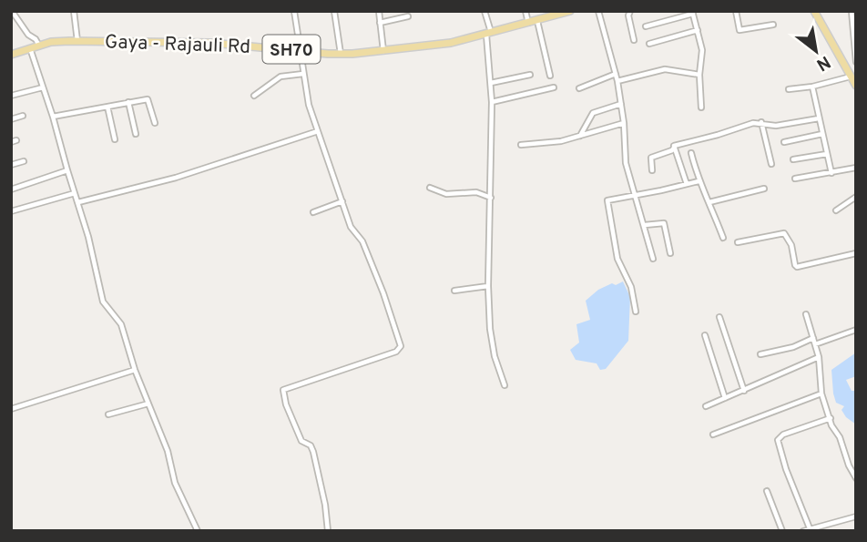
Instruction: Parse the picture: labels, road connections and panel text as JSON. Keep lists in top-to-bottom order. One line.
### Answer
{"streets":{"main road":["Gaya - Rajauli Rd","SH70"]},"north":"bottom right"}
